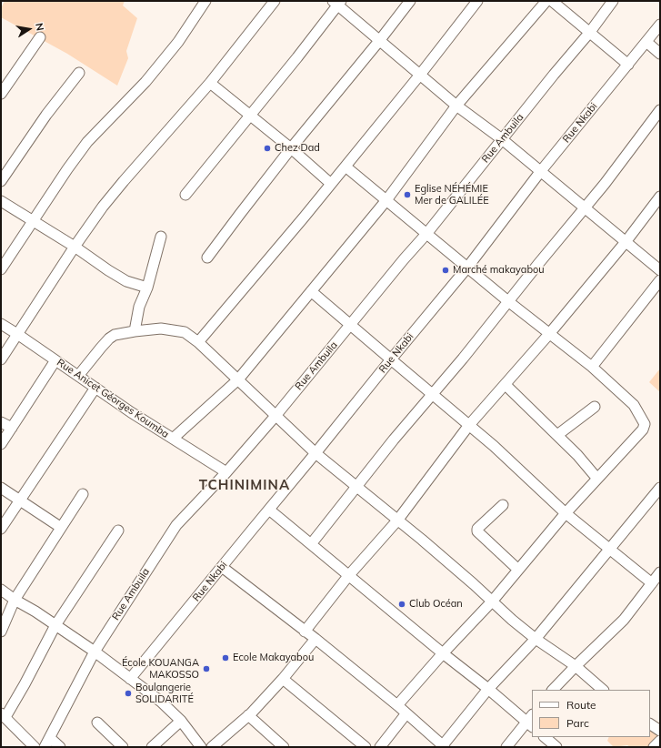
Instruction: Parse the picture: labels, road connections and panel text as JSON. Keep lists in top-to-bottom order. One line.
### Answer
{"streets":{"street":["Rue Nkabi","Rue Ambuila","Rue Anicet Géorges Koumba"]},"crossings":[["Rue Ambuila","Rue Anicet Géorges Koumba"]],"districts":["TCHINIMINA"],"places":["Chez Dad","Eglise NÉHÉMIE Mer de GALILÉE","Marché makayabou","Club Océan","Ecole Makayabou","École KOUANGA MAKOSSO","Boulangerie SOLIDARITÉ"],"legend":["Route","Parc"],"north":"right"}
